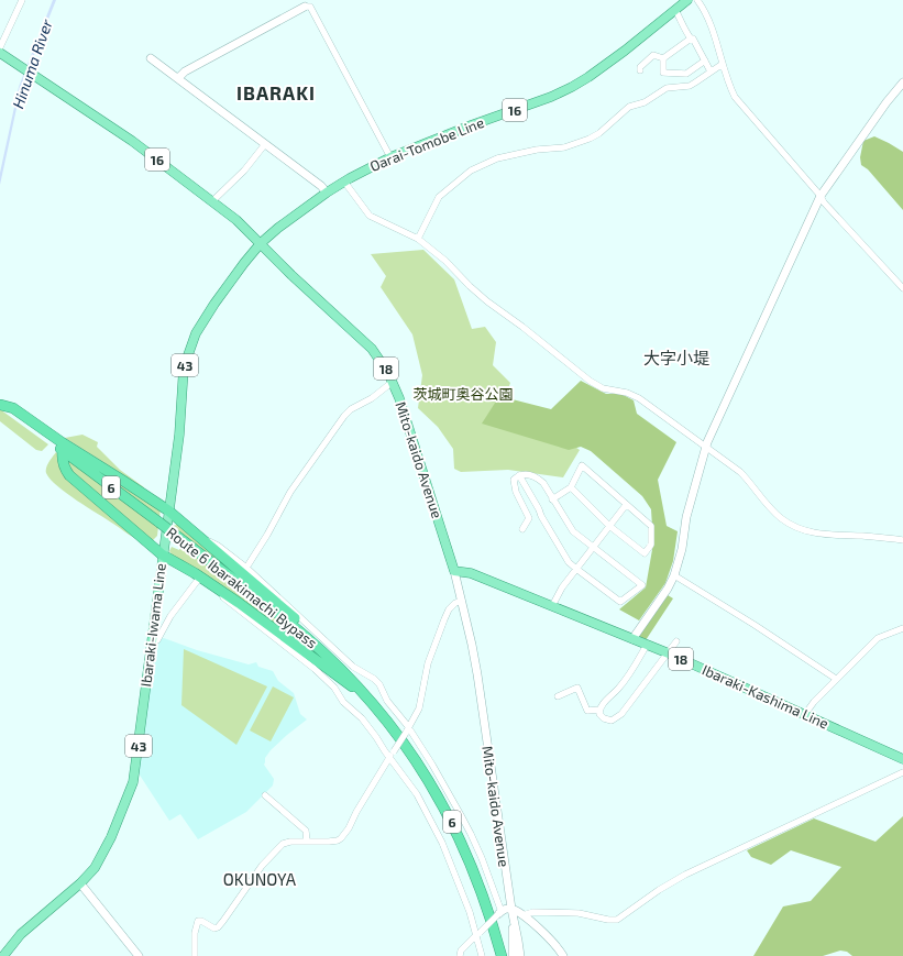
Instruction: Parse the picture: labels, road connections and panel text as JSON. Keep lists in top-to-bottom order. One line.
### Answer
{"streets":{"highway":["6","Route 6 Ibarakimachi Bypass"],"main road":["16","Oarai-Tomobe Line","43","18","Mito-kaido Avenue","Ibaraki-Iwama Line","Ibaraki-Kashima Line"]},"crossings":[["Oarai-Tomobe Line","Mito-kaido Avenue"],["Oarai-Tomobe Line","Ibaraki-Iwama Line"],["Mito-kaido Avenue","Ibaraki-Iwama Line"],["Mito-kaido Avenue","Ibaraki-Kashima Line"]],"districts":["IBARAKI","大字小堤","OKUNOYA"],"water":["Hinuma River"],"parks":["茨城町奥谷公園"]}
